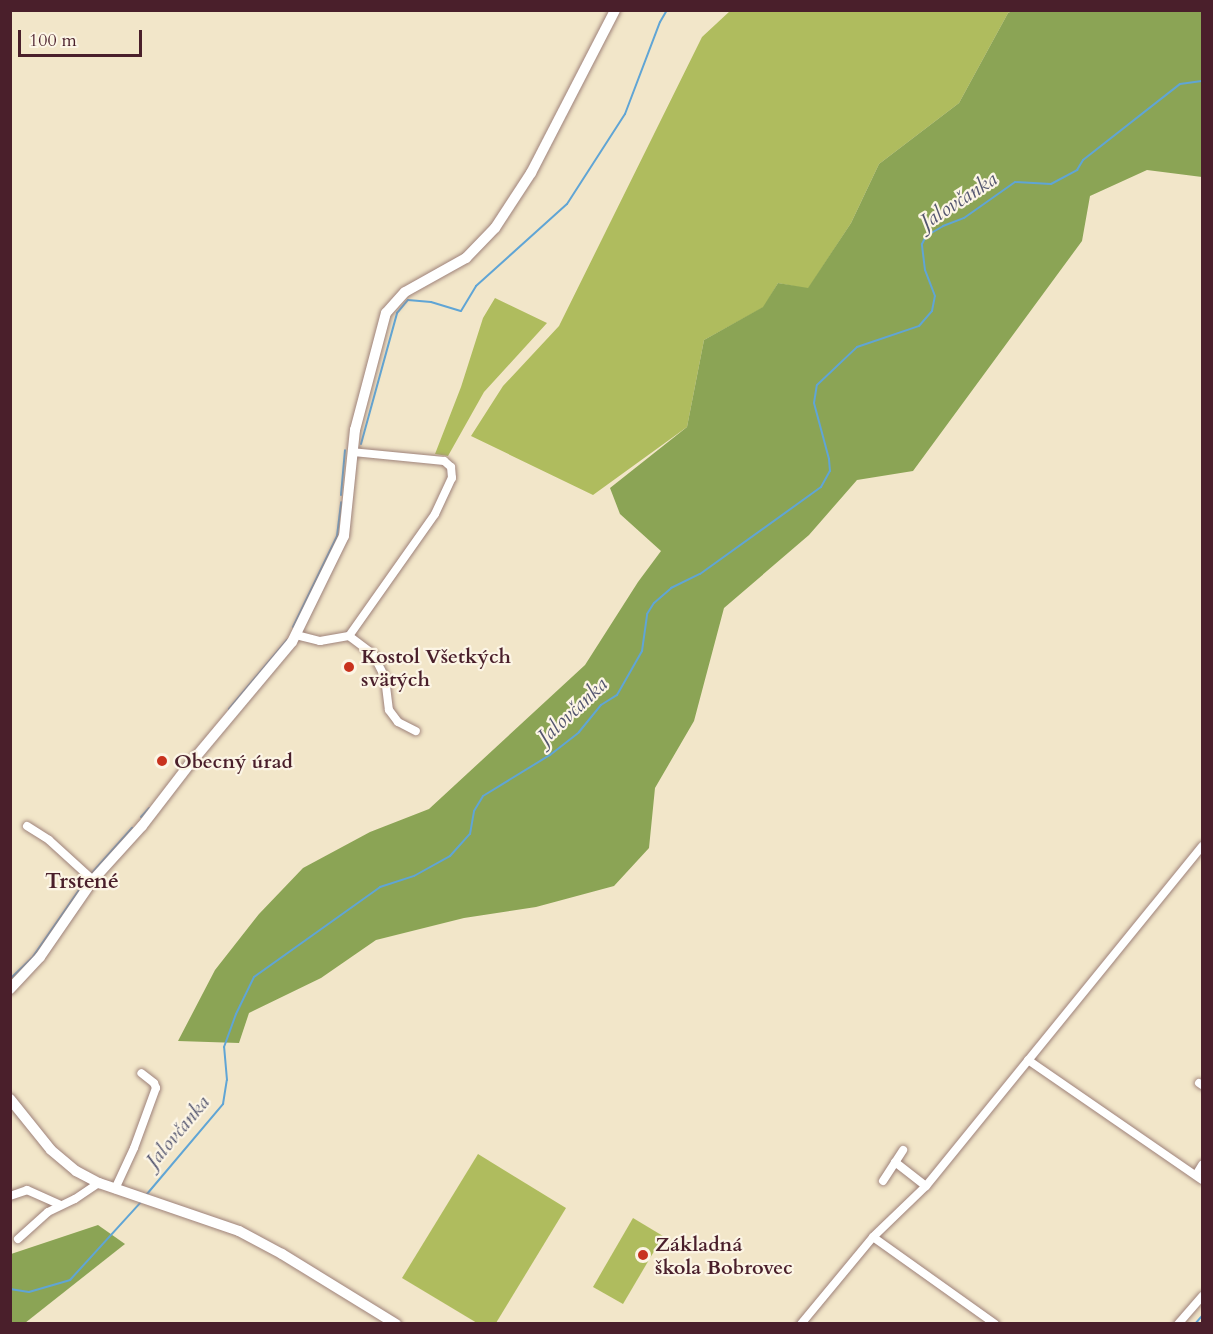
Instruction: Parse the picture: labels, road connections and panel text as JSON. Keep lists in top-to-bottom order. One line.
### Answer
{"districts":["Trstené"],"water":["Jalovčanka"],"places":["Kostol Všetkých svätých","Obecný úrad","Základná škola Bobrovec"],"scale_bar":"100 m"}
